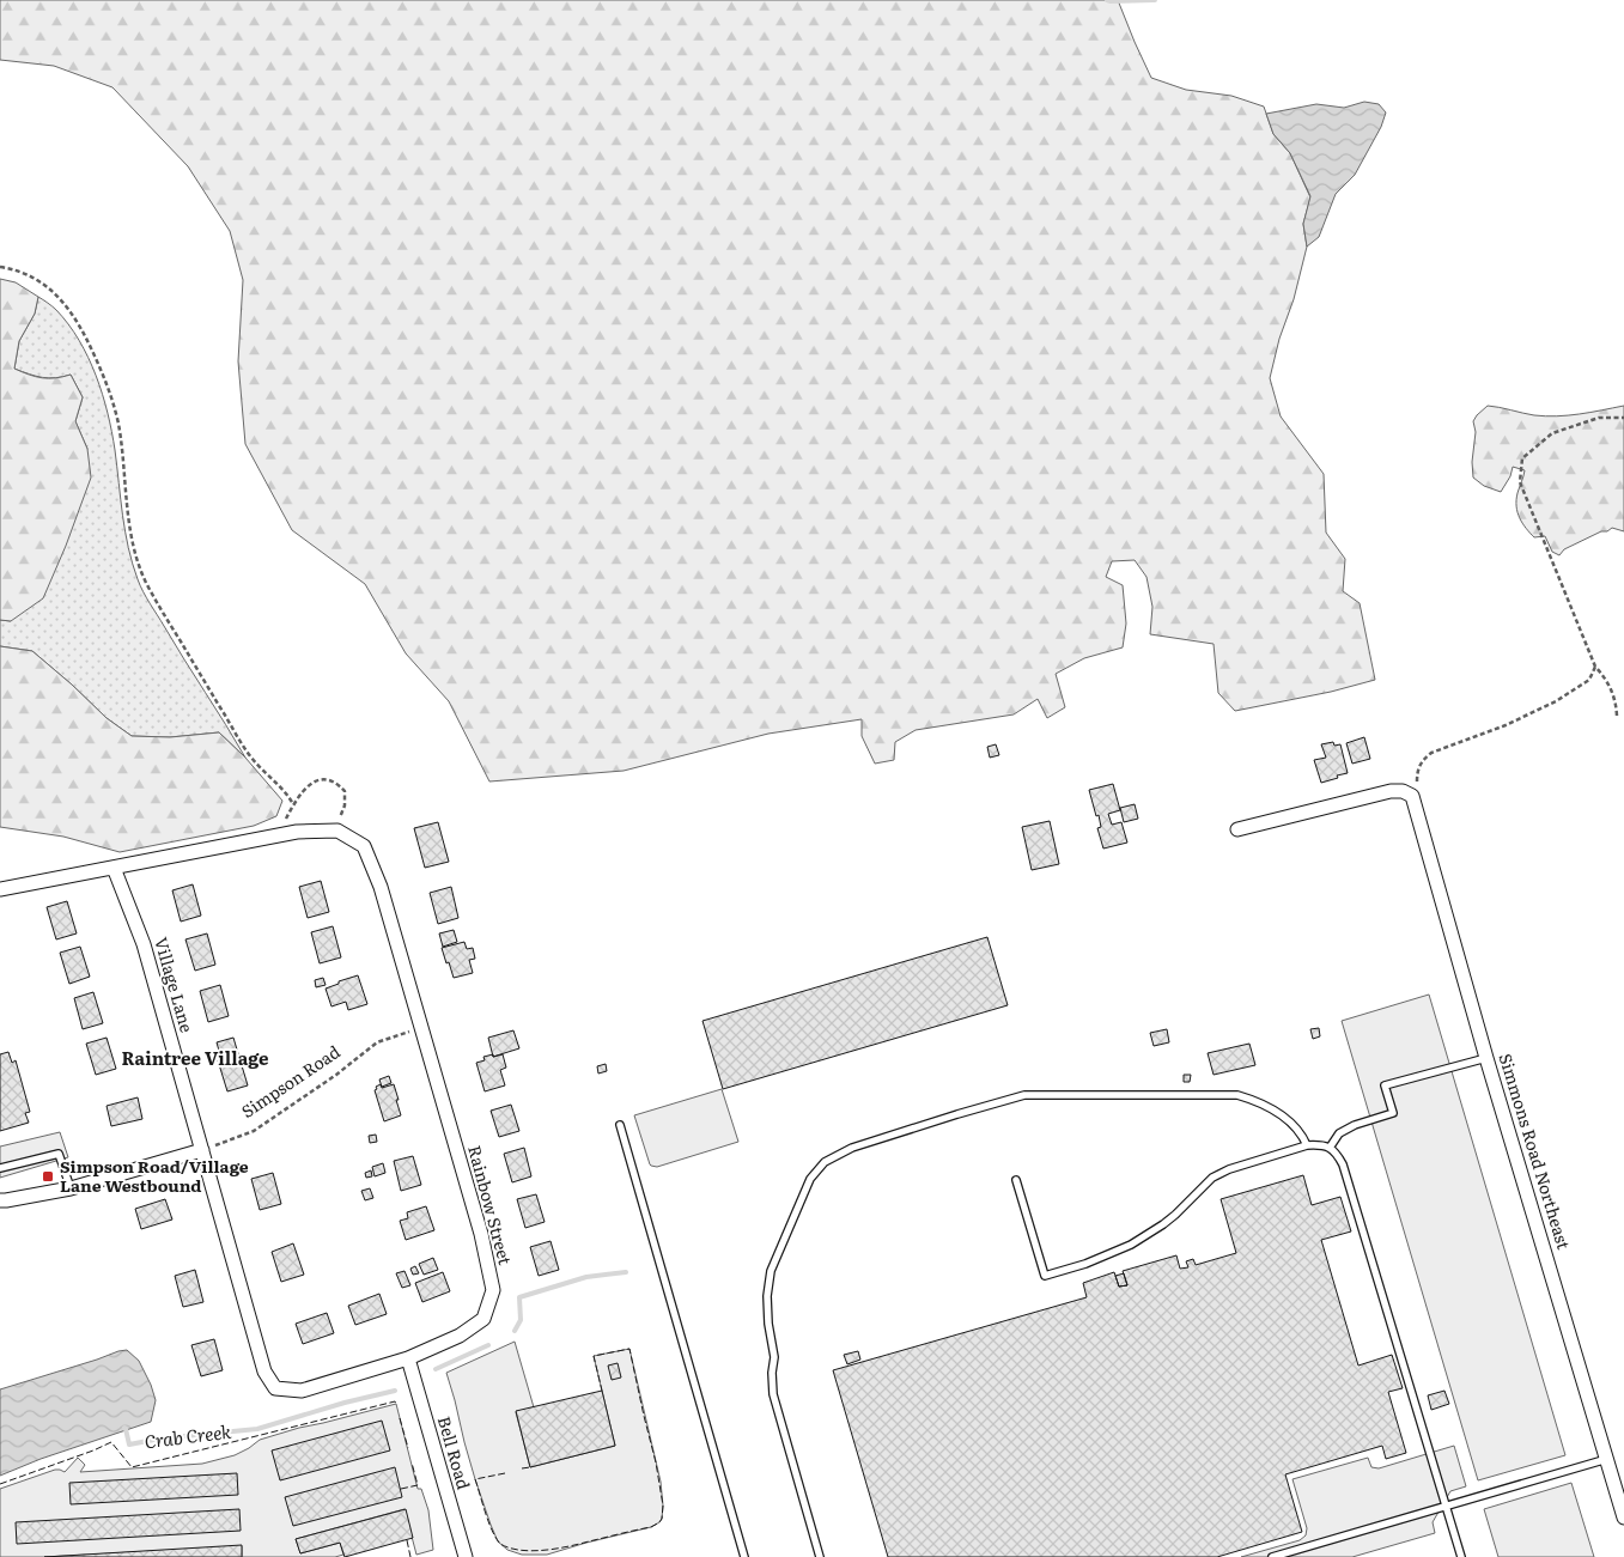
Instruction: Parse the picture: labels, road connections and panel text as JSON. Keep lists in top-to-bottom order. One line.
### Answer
{"streets":{"street":["Village Lane","Simmons Road Northeast","Rainbow Street","Bell Road"],"path":["Simpson Road"]},"crossings":[["Village Lane","Simpson Road"],["Village Lane","Rainbow Street"],["Simpson Road","Rainbow Street"],["Rainbow Street","Bell Road"]],"districts":["Raintree Village"],"water":["Crab Creek"],"places":{"transit":["Simpson Road/Village Lane Westbound"]}}
